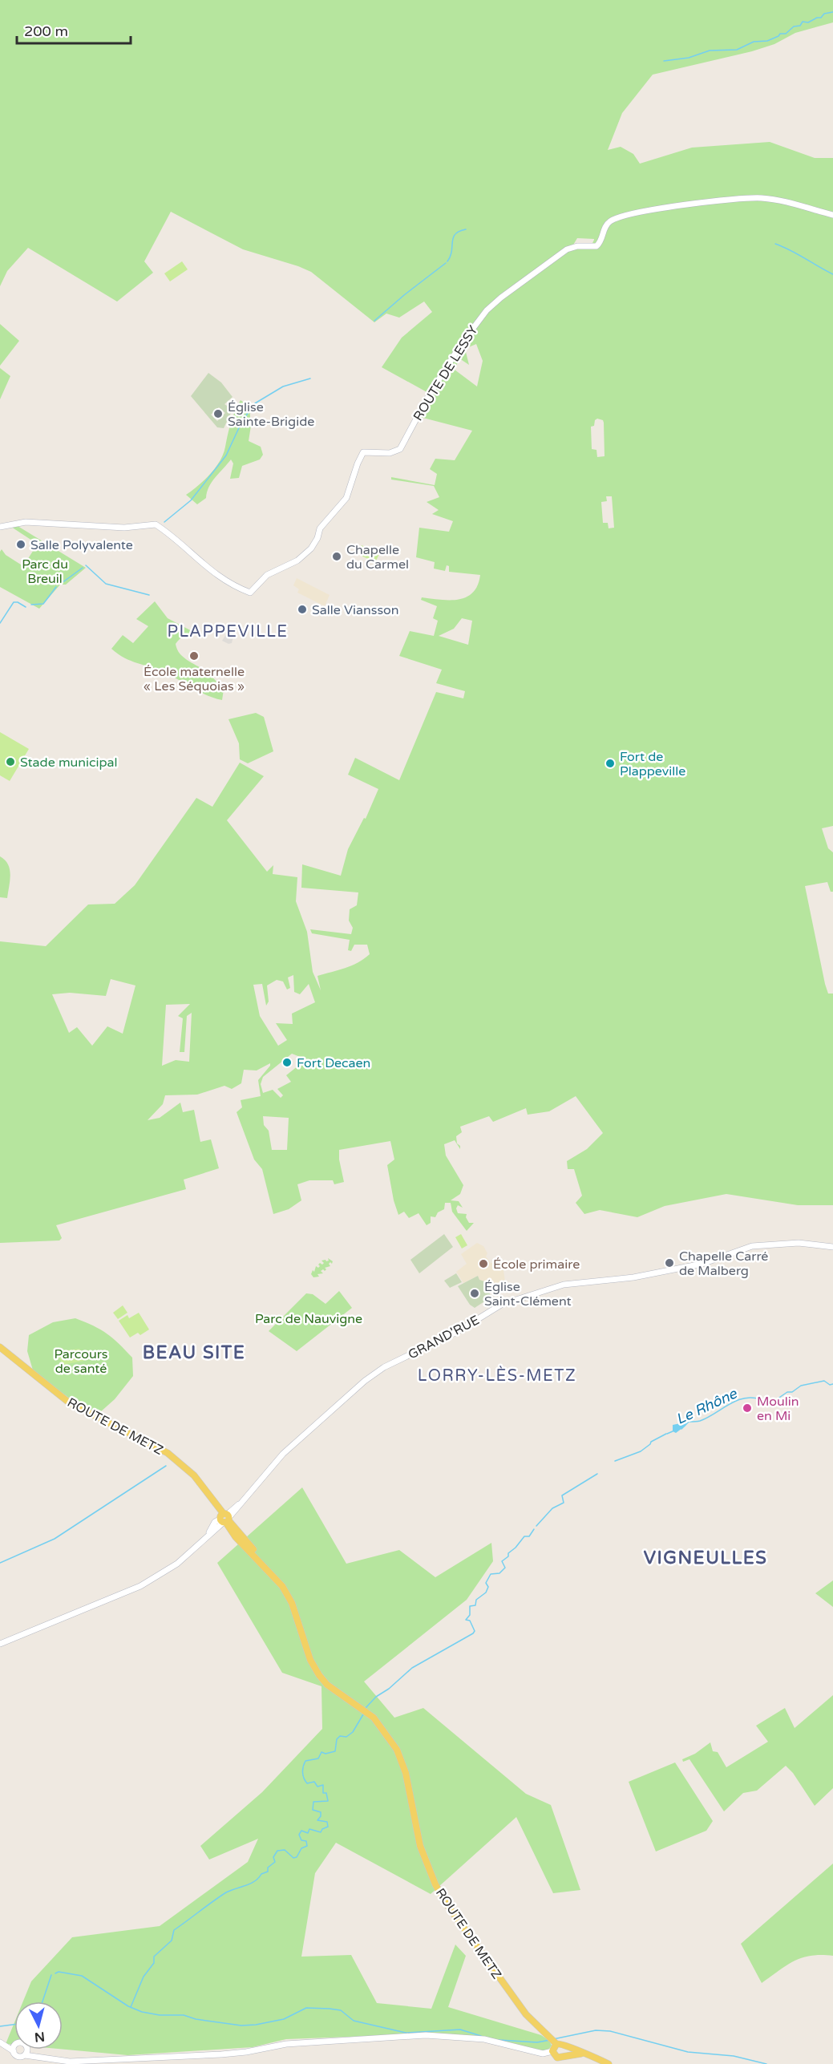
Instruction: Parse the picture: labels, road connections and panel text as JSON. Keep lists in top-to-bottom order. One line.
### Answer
{"streets":{"main road":["ROUTE DE METZ"],"street":["ROUTE DE LESSY","GRAND'RUE"]},"crossings":[["GRAND'RUE","ROUTE DE METZ"]],"districts":["PLAPPEVILLE","BEAU SITE","LORRY-LÈS-METZ","VIGNEULLES"],"water":["Le Rhône"],"parks":["Parc du Breuil","Parc de Nauvigne","Parcours de santé"],"places":["Église Sainte-Brigide","Salle Polyvalente","Chapelle du Carmel","Salle Viansson","École maternelle « Les Séquoias »","Stade municipal","Fort de Plappeville","Fort Decaen","Chapelle Carré de Malberg","École primaire","Église Saint-Clément","Moulin en Mi"],"scale_bar":"200 m","north":"bottom"}
